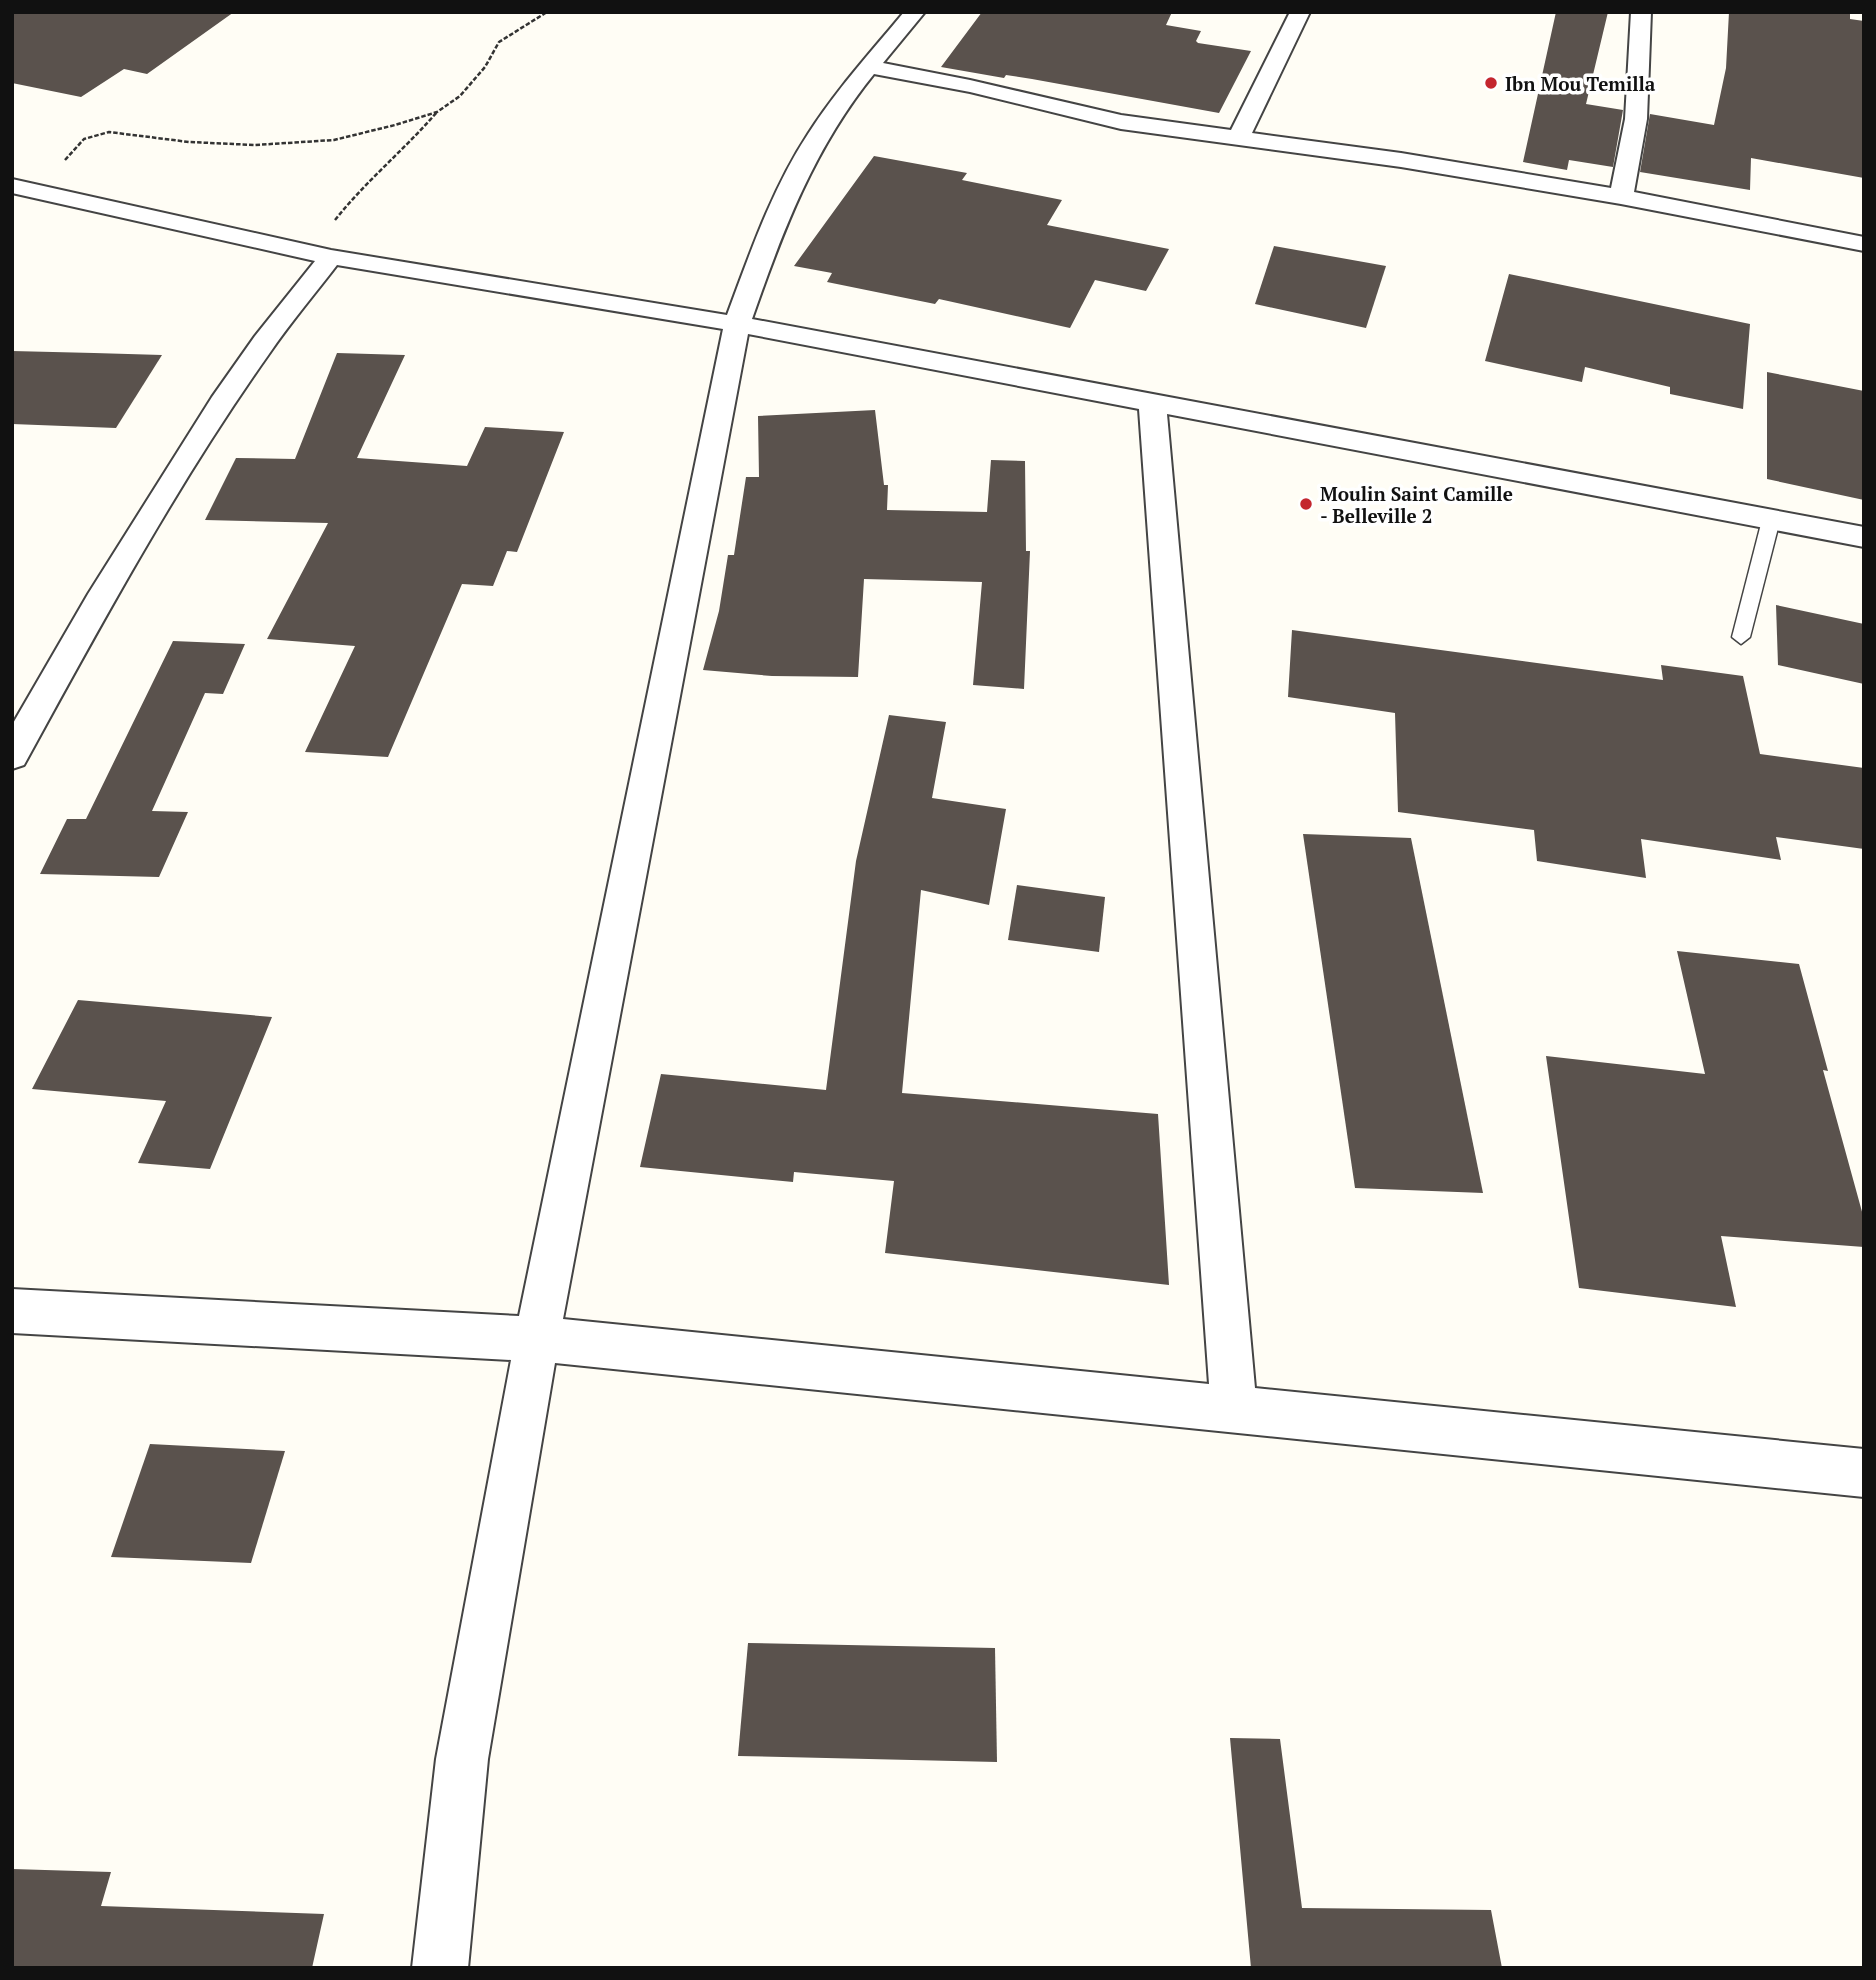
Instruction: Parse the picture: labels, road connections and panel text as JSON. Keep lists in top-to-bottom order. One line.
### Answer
{"places":["Ibn Mou Temilla","Moulin Saint Camille - Belleville 2"]}
